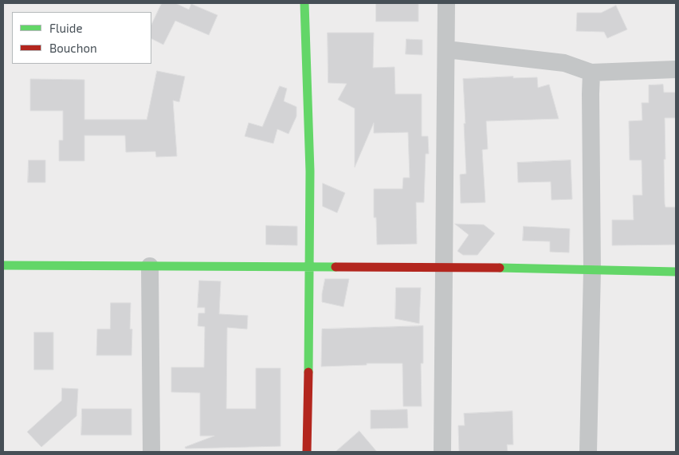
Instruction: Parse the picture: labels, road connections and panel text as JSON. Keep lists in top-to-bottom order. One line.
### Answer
{"legend":["Fluide","Bouchon"]}
